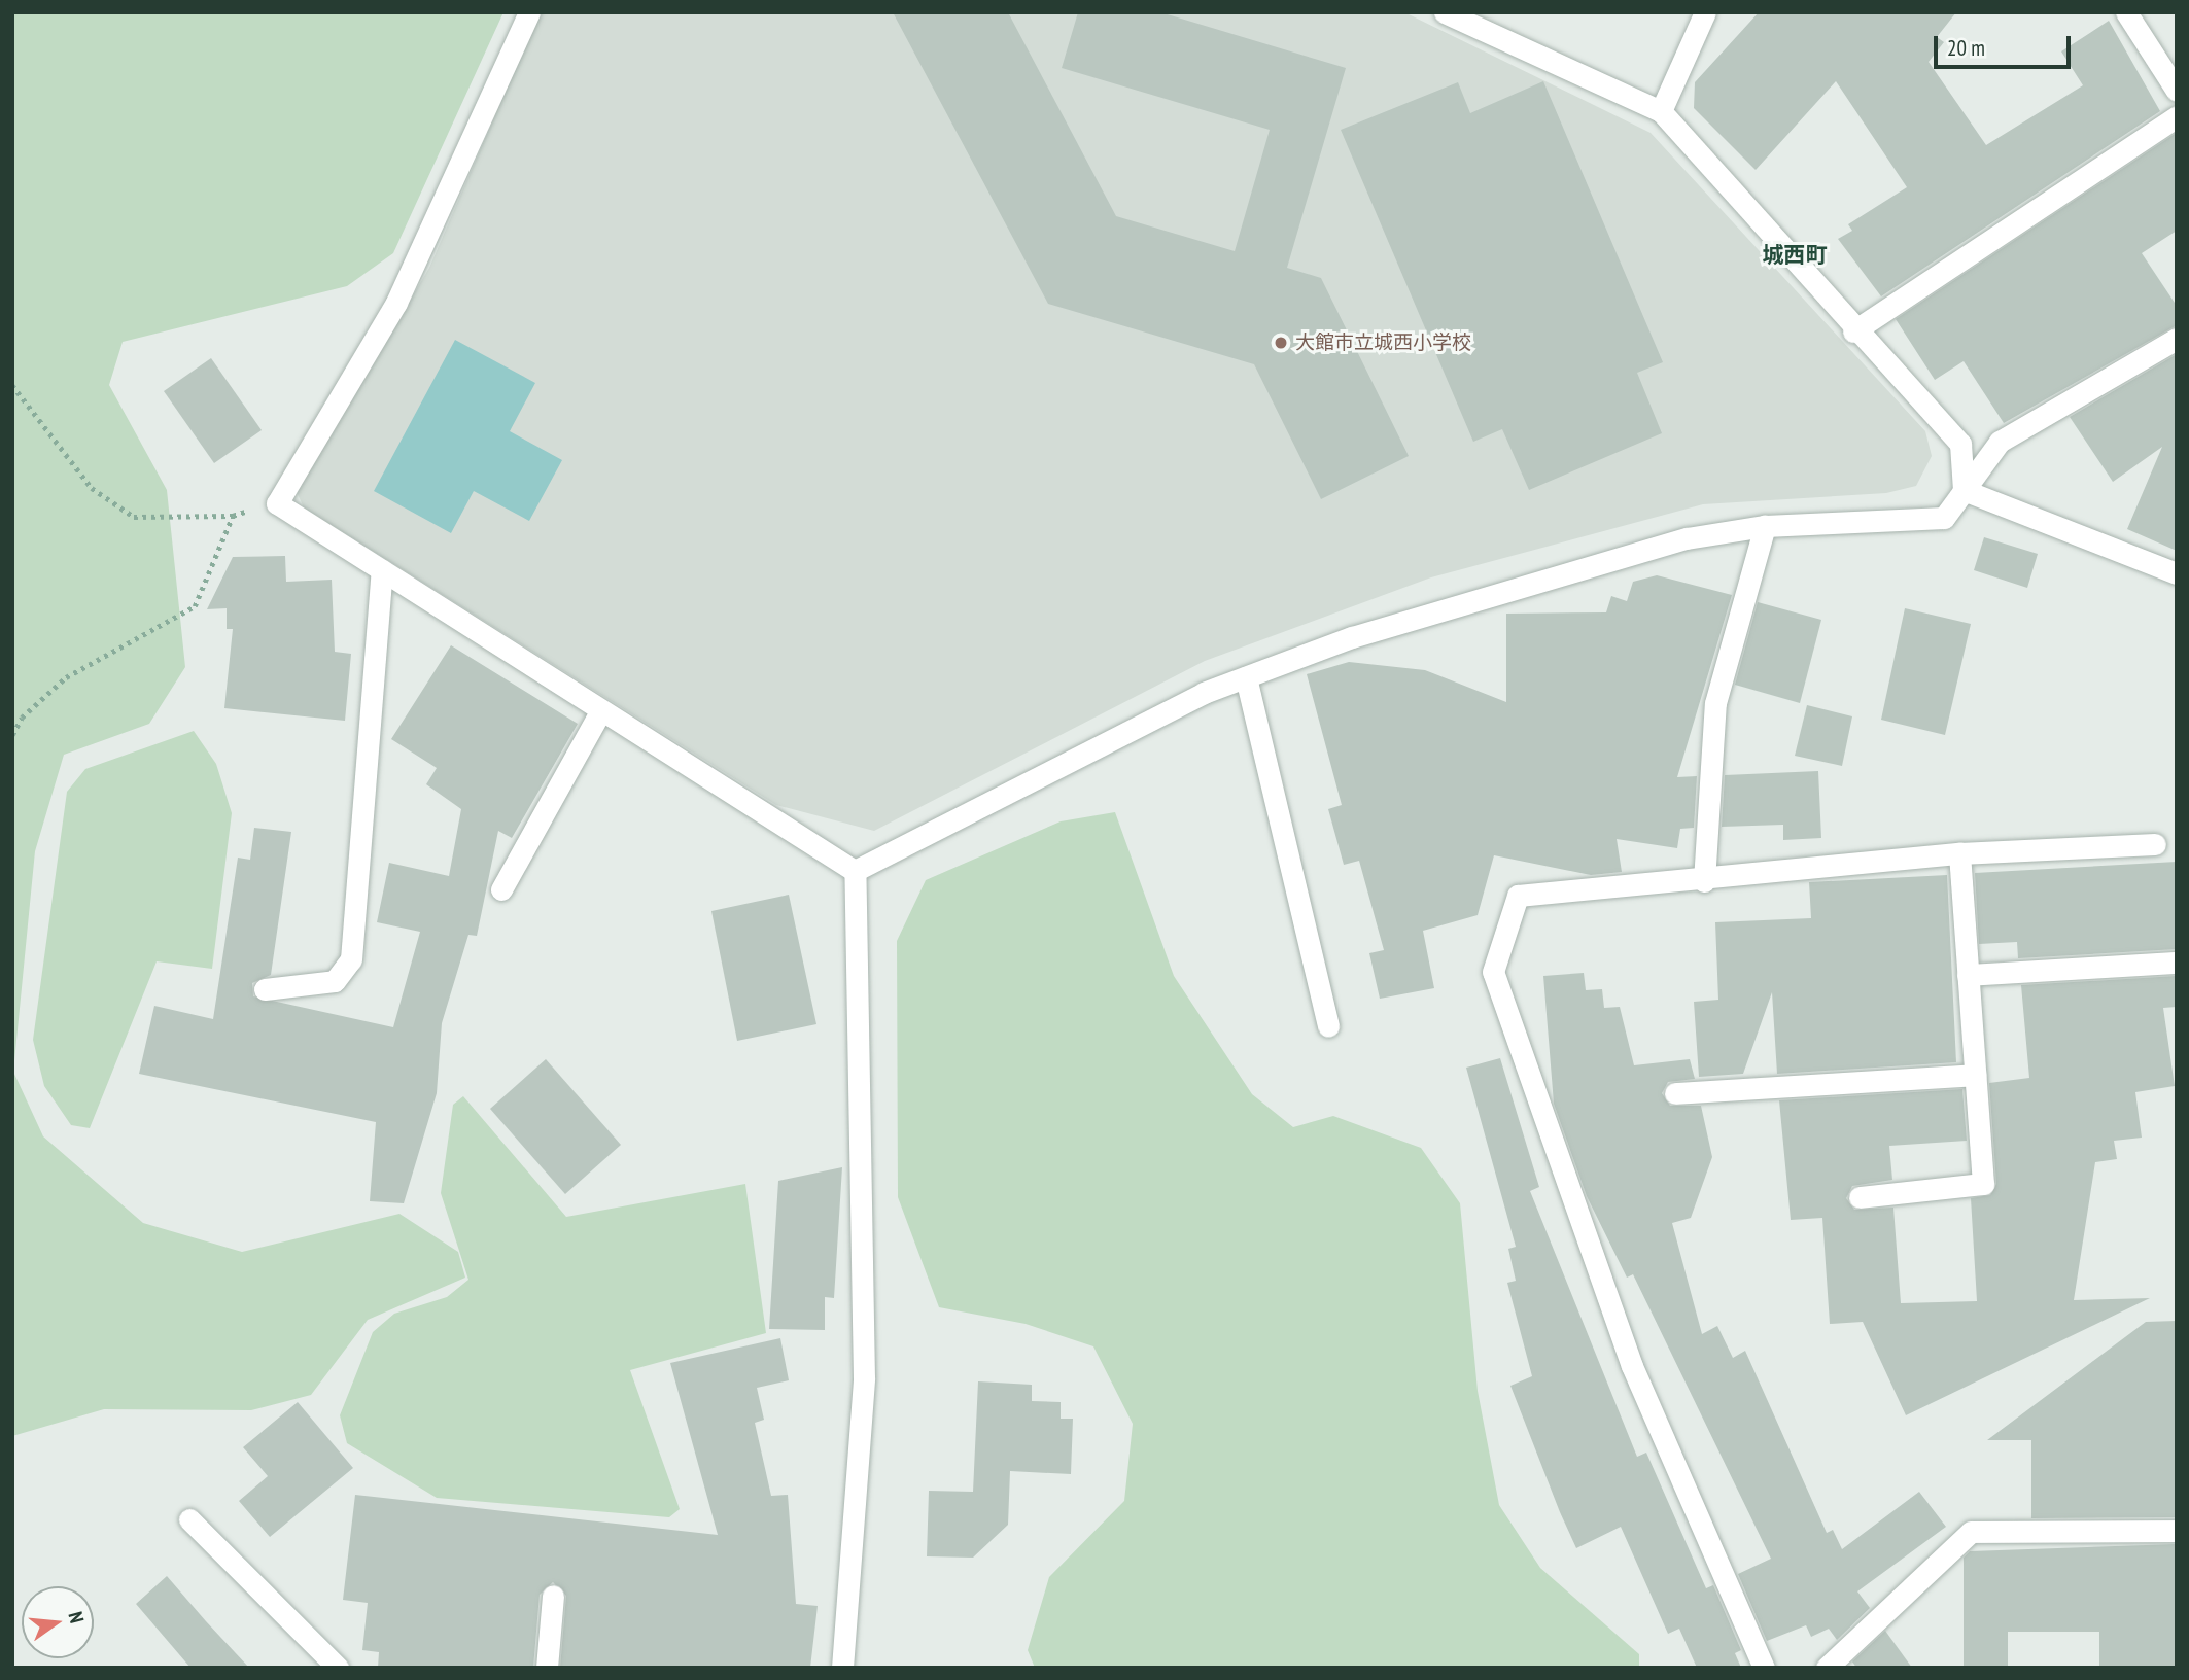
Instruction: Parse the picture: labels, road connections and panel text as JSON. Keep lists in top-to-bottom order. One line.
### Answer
{"districts":["城西町"],"places":["大館市立城西小学校"],"scale_bar":"20 m","north":"right"}
